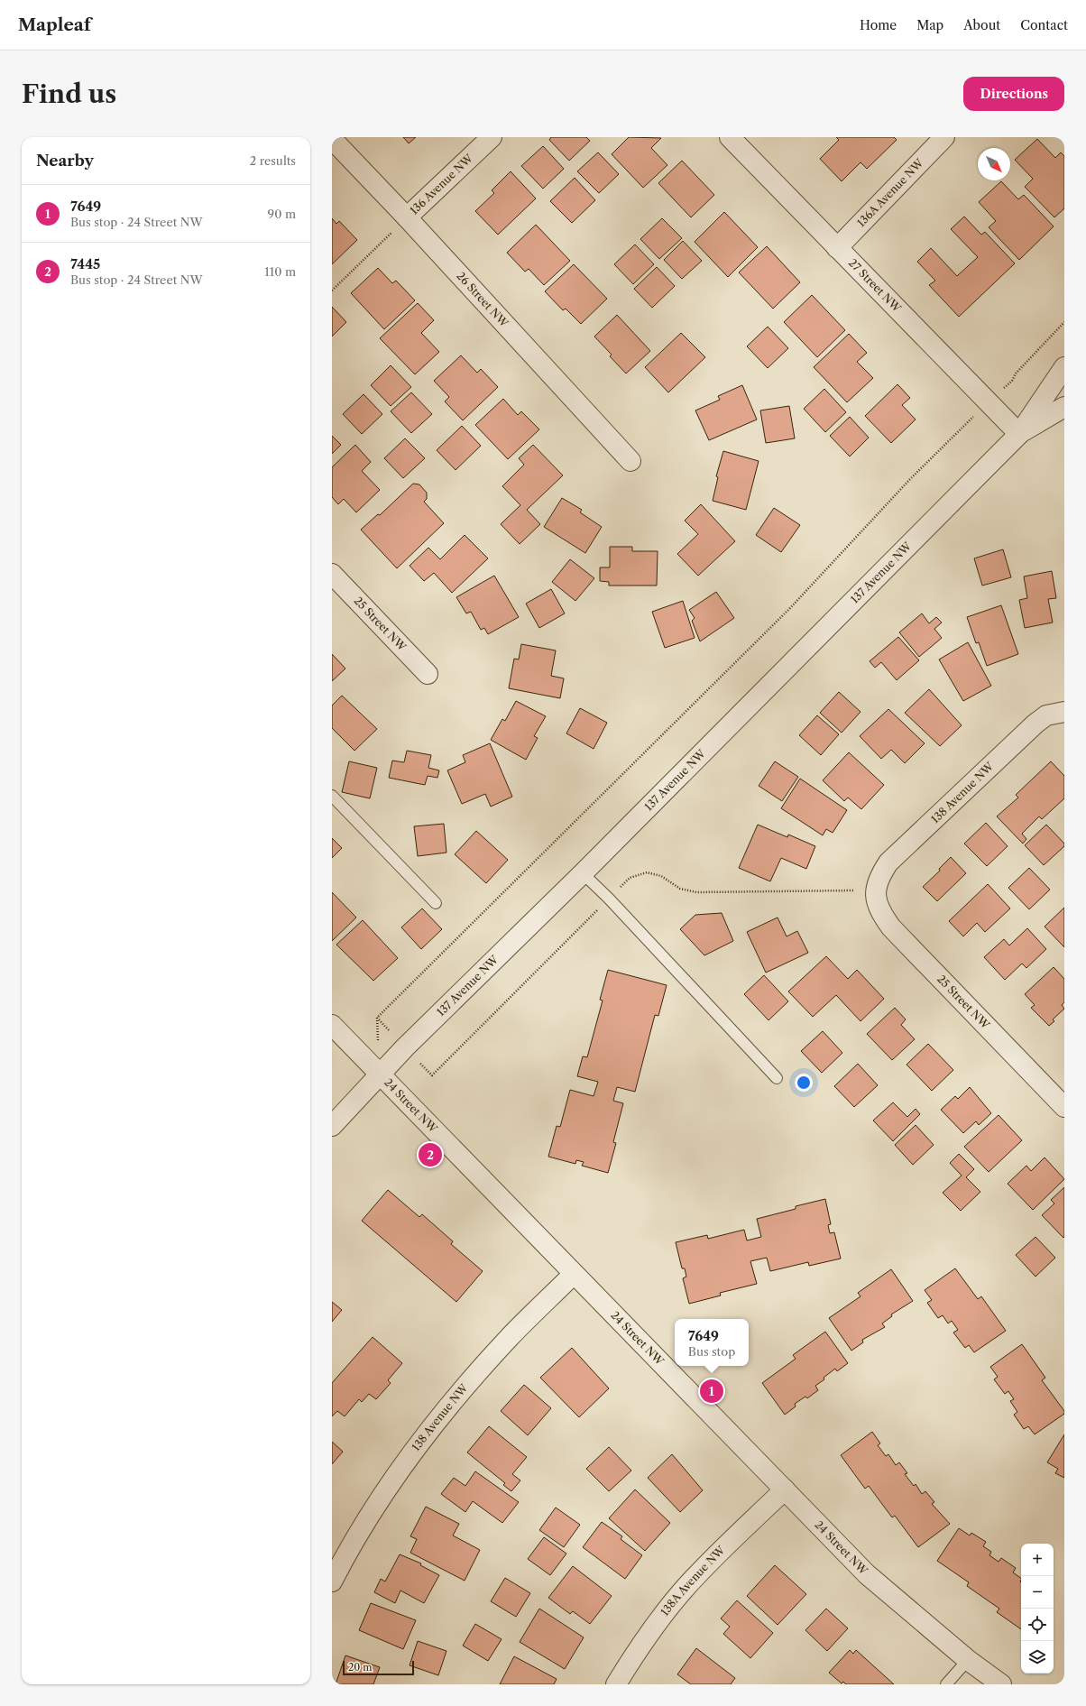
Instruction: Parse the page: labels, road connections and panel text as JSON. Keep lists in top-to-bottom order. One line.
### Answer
{"streets":{"street":["136 Avenue NW","136A Avenue NW","27 Street NW","26 Street NW","137 Avenue NW","25 Street NW","138 Avenue NW","24 Street NW","138A Avenue NW"]},"crossings":[["136 Avenue NW","26 Street NW"],["136A Avenue NW","27 Street NW"],["27 Street NW","137 Avenue NW"],["137 Avenue NW","24 Street NW"],["25 Street NW","138 Avenue NW"],["138 Avenue NW","24 Street NW"],["24 Street NW","138A Avenue NW"]],"scale_bar":"20 m","north":"bottom right","page":{"header":"Mapleaf","nav":["Home","Map","About","Contact"],"buttons":"Directions","title":"Find us","heading":["Nearby","2 results"],"list":[{"mark":"1","name":"7649","note":"Bus stop · 24 Street NW","value":"90 m"},{"mark":"2","name":"7445","note":"Bus stop · 24 Street NW","value":"110 m"}],"pins":["2","1"],"popup":["7649","Bus stop"],"map_buttons":["+","−"],"scale":"20 m"}}
